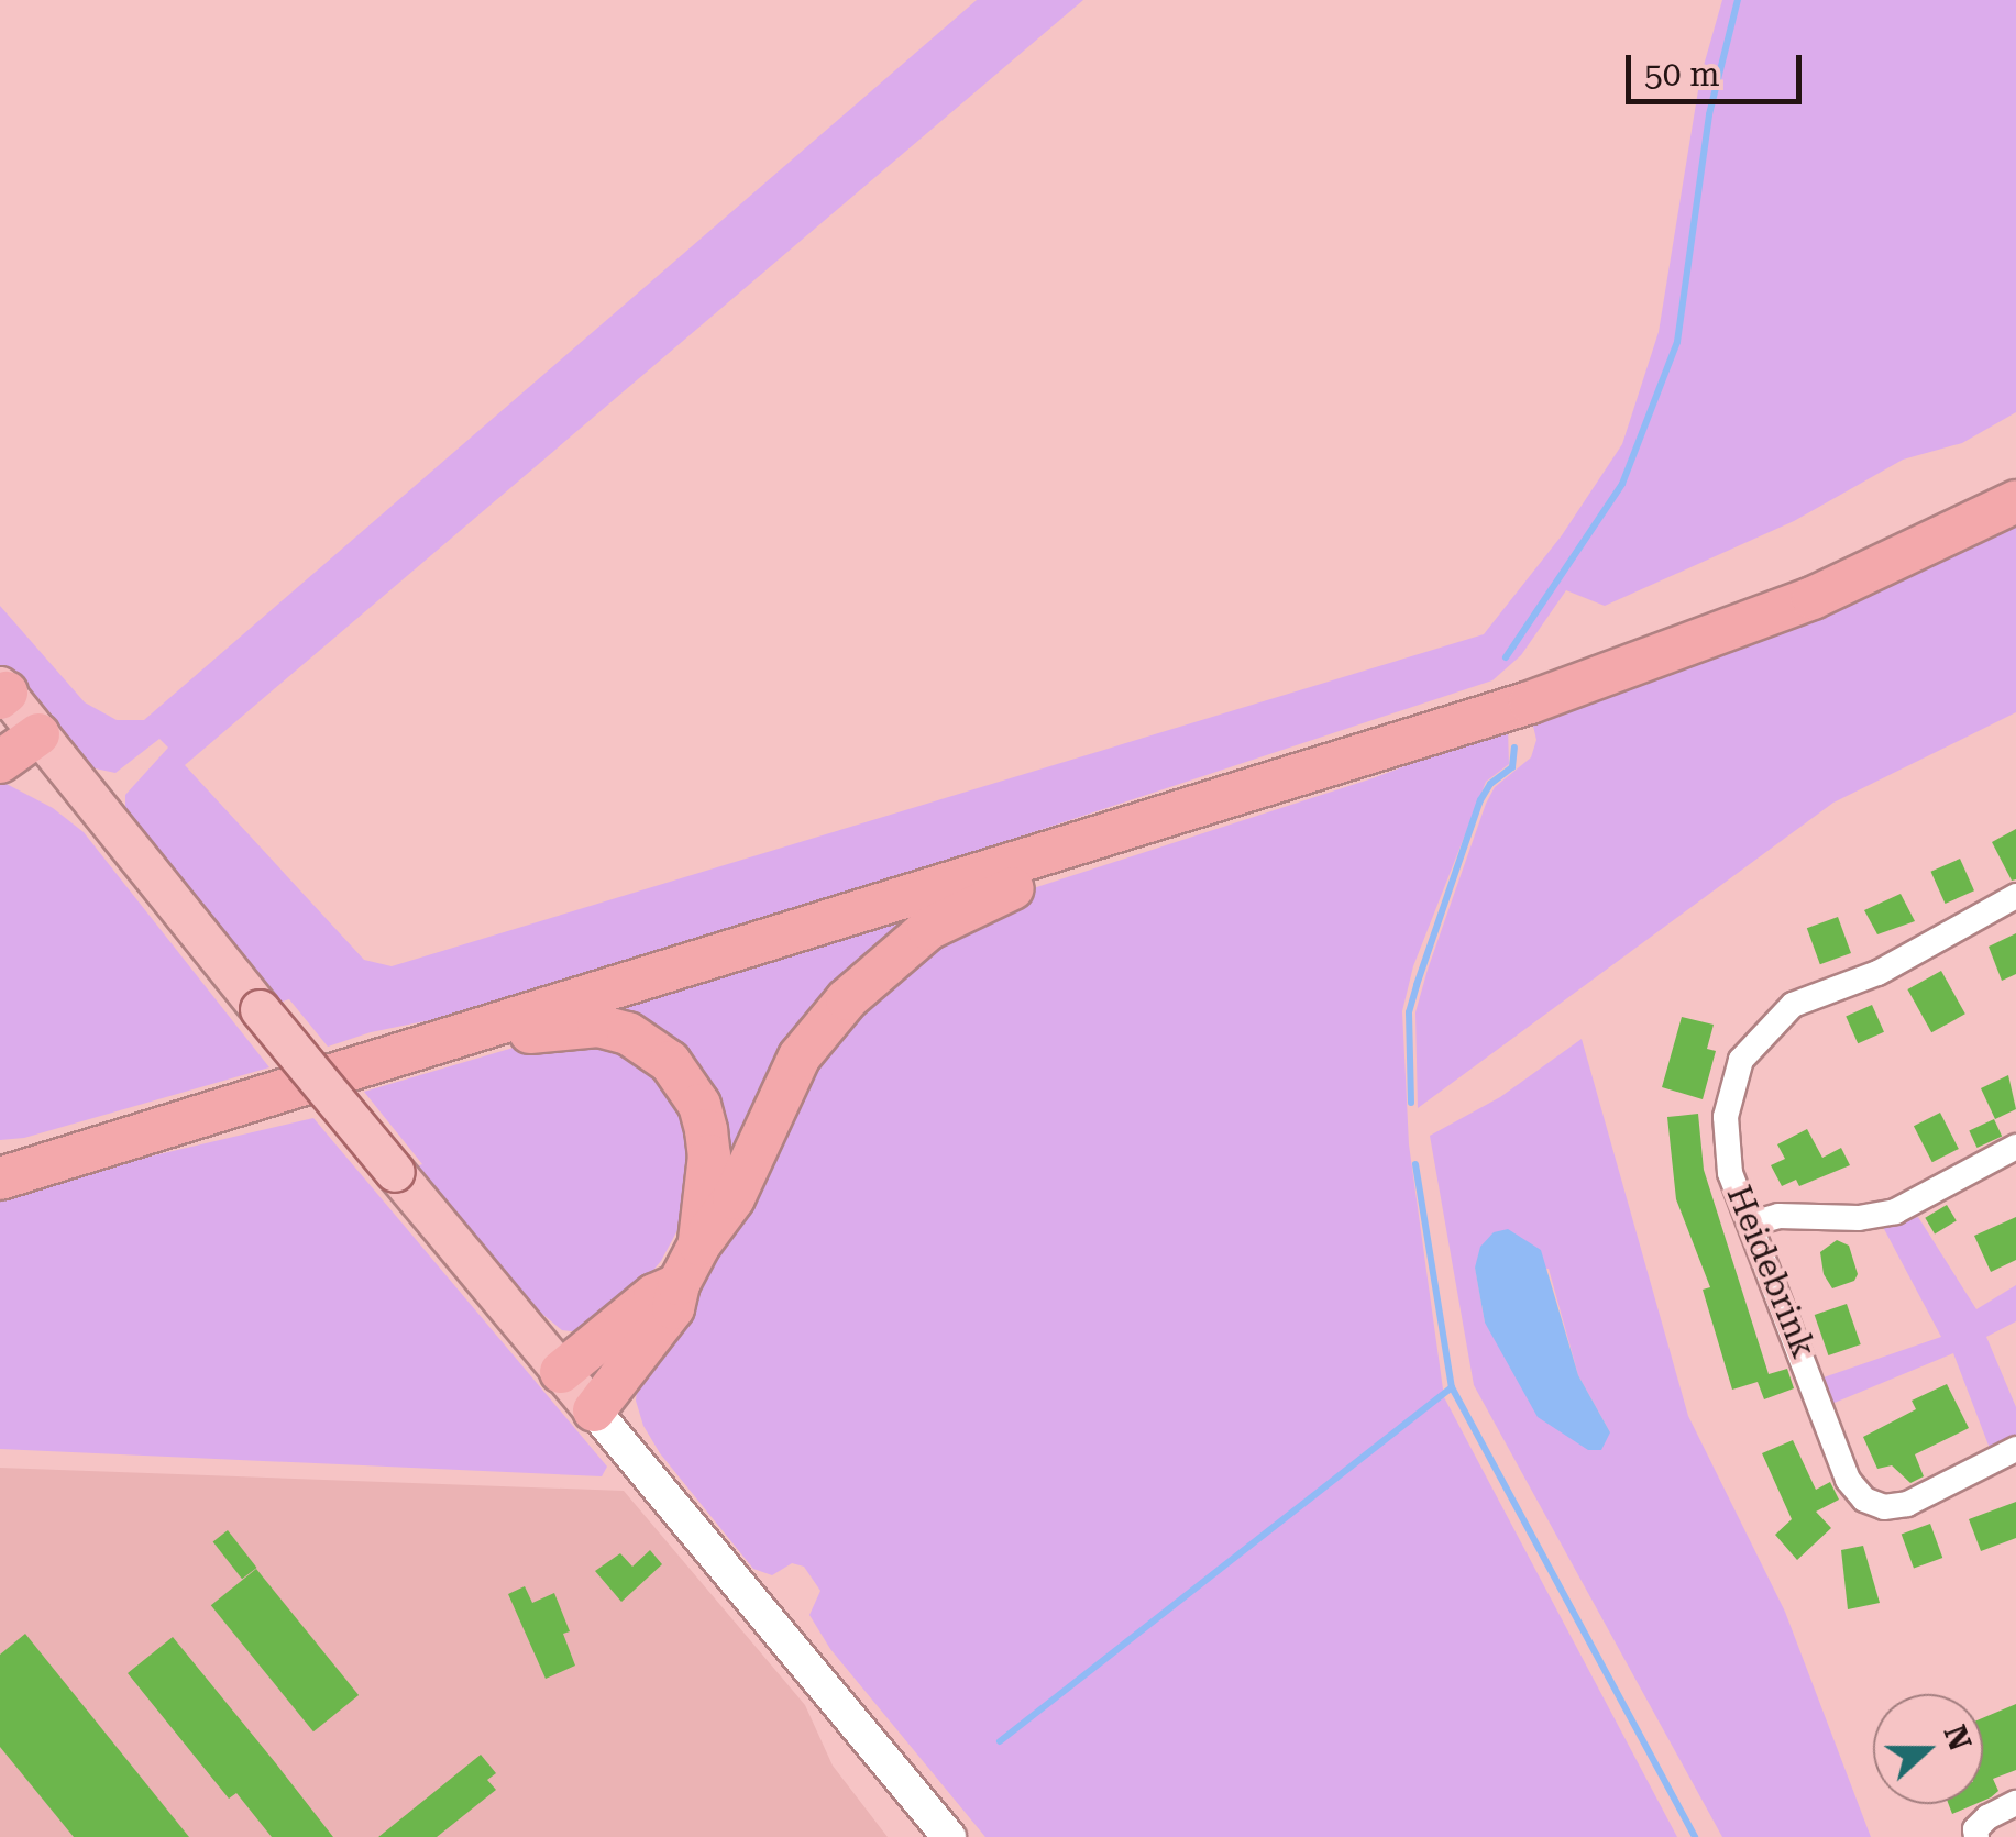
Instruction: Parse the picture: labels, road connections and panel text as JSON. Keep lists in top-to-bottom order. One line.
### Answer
{"streets":{"street":["Heidebrink"]},"scale_bar":"50 m","north":"right"}
